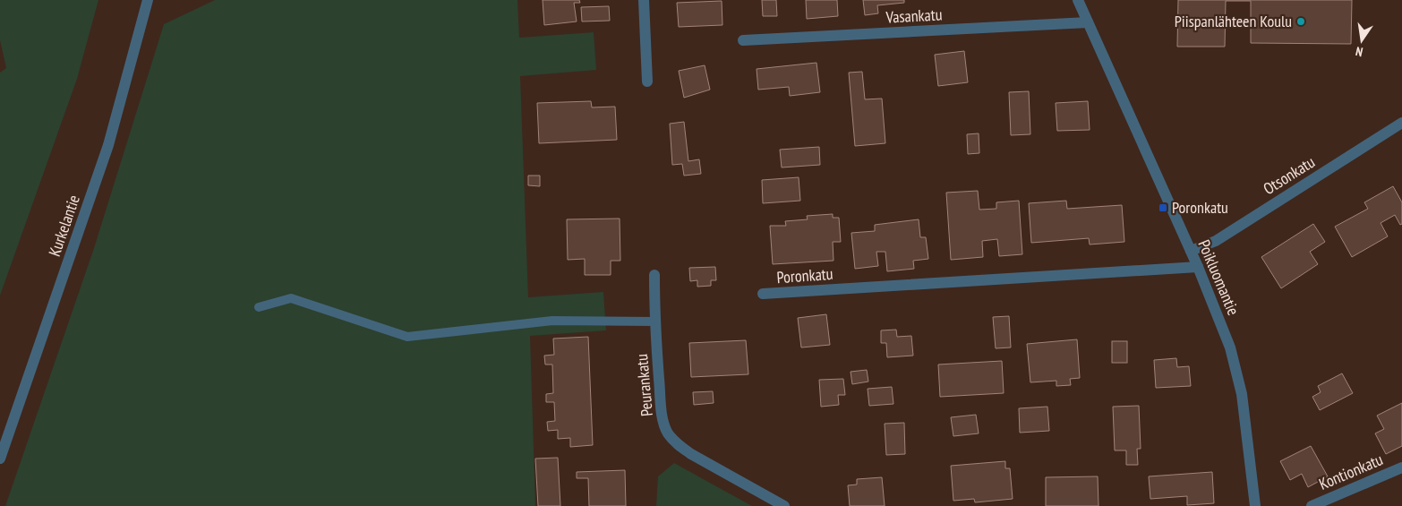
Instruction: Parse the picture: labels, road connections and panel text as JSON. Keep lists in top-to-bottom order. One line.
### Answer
{"streets":{"street":["Vasankatu","Otsonkatu","Kurkelantie","Poronkatu","Poikluomantie","Peurankatu","Kontionkatu"]},"crossings":[["Vasankatu","Poikluomantie"],["Otsonkatu","Poikluomantie"],["Poronkatu","Poikluomantie"]],"places":{"other":["Piispanlähteen Koulu"],"transit":["Poronkatu"]},"north":"bottom"}
